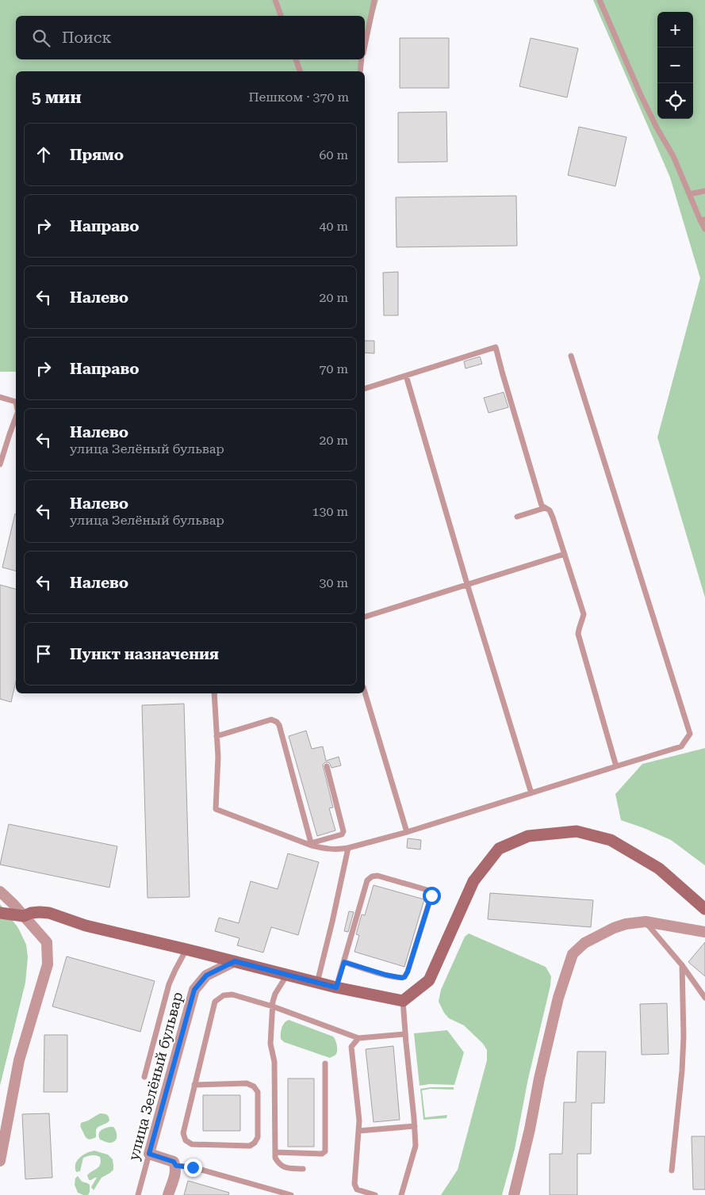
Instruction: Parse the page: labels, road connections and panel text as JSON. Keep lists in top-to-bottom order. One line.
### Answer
{"streets":{"street":["улица Зелёный бульвар"]},"page":{"map_buttons":["+","−"],"search":"Поиск","heading":["5 мин","Пешком · 370 m"],"list":[["Прямо","60 m"],["Направо","40 m"],["Налево","20 m"],["Направо","70 m"],["Налево","улица Зелёный бульвар","20 m"],["Налево","улица Зелёный бульвар","130 m"],["Налево","30 m"],"Пункт назначения"]}}
